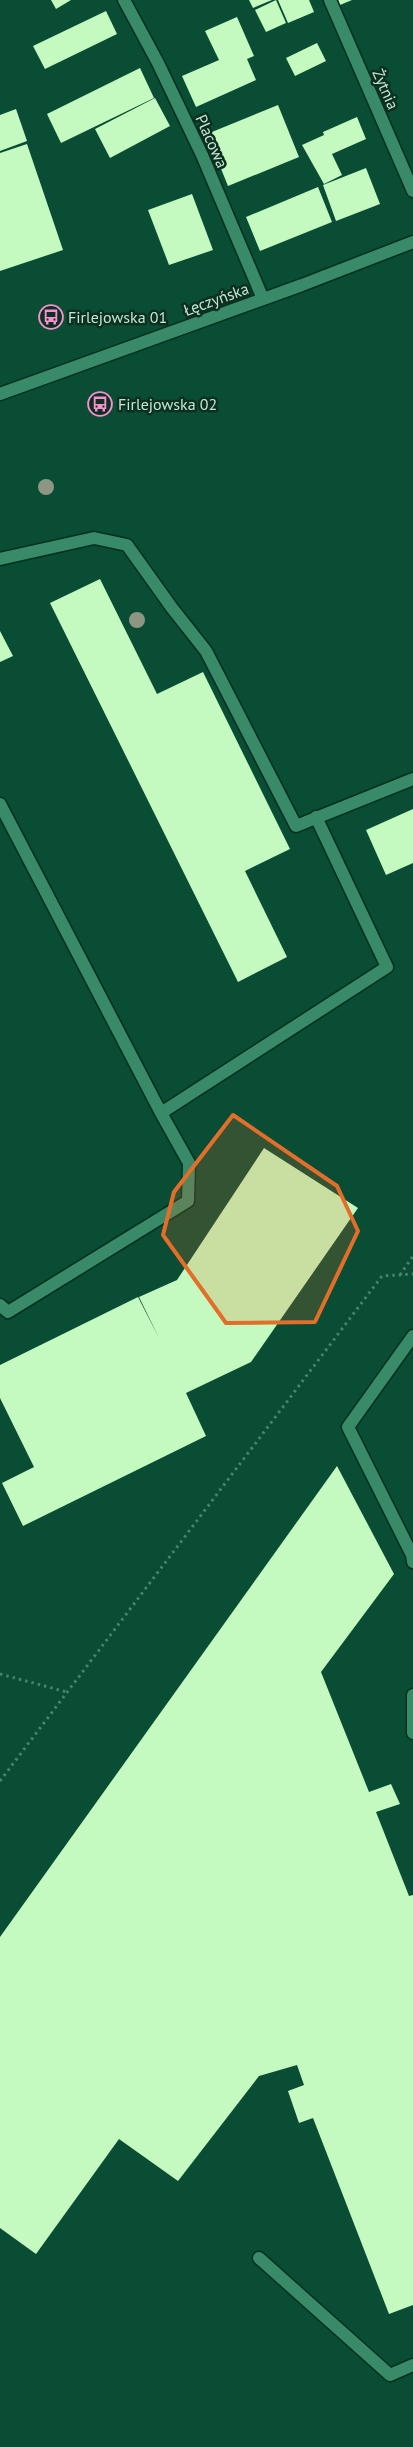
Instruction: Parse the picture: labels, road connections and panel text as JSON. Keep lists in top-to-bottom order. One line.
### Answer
{"streets":{"street":["Żytnia","Placowa","Łęczyńska"]},"crossings":[["Placowa","Łęczyńska"]],"places":{"bus stop":["Firlejowska 01","Firlejowska 02"]}}
